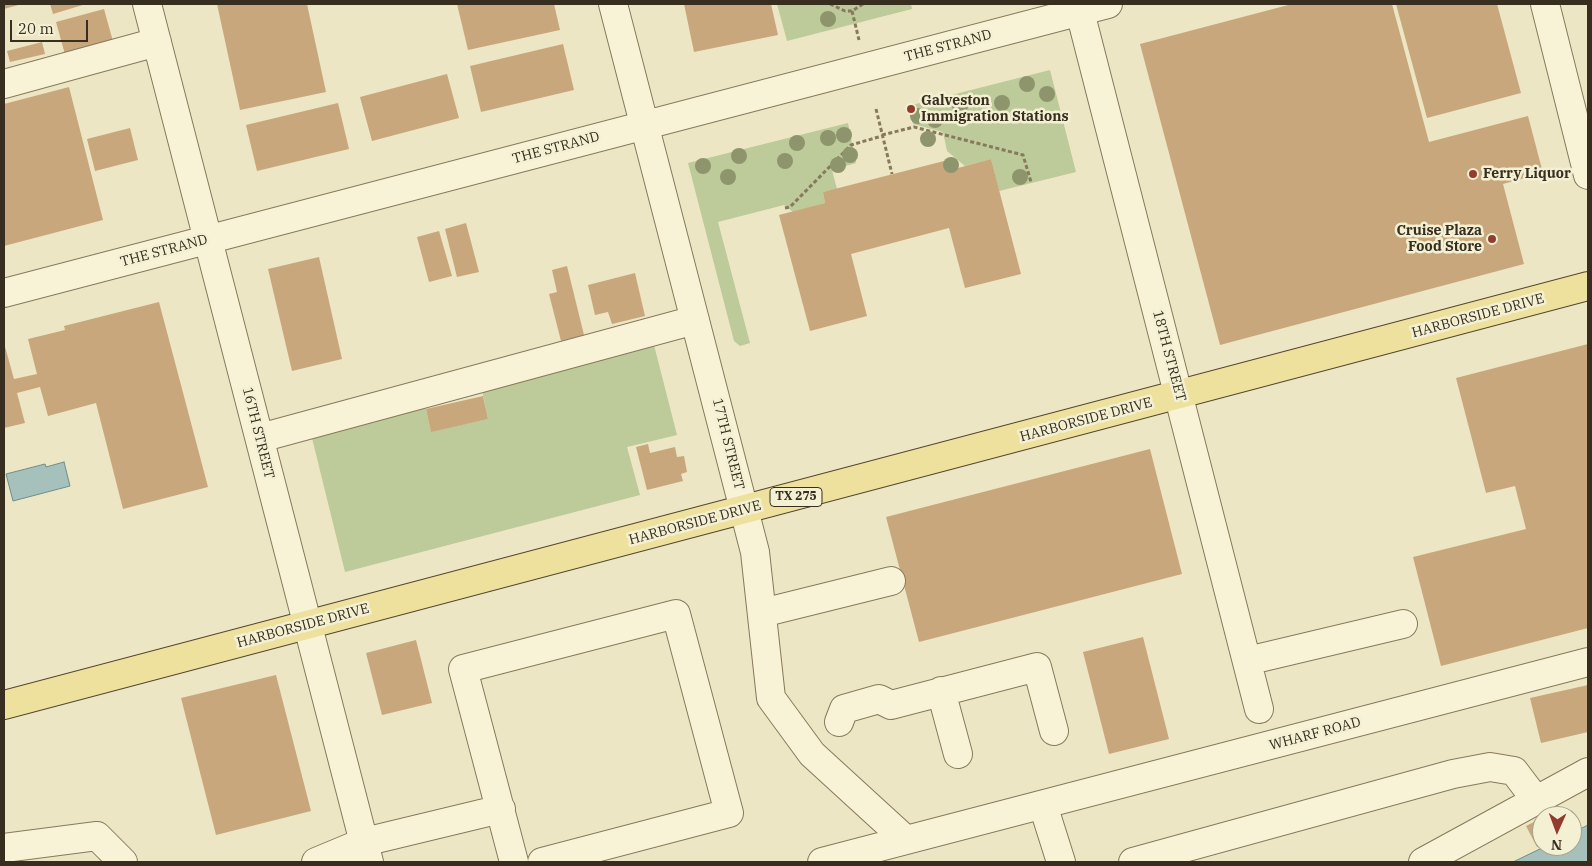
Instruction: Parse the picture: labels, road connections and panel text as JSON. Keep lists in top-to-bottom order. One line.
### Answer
{"streets":{"main road":["HARBORSIDE DRIVE","TX 275"],"street":["THE STRAND","18TH STREET","16TH STREET","17TH STREET","WHARF ROAD"]},"crossings":[["THE STRAND","18TH STREET"],["THE STRAND","16TH STREET"],["THE STRAND","17TH STREET"],["HARBORSIDE DRIVE","18TH STREET"],["HARBORSIDE DRIVE","16TH STREET"],["HARBORSIDE DRIVE","17TH STREET"],["17TH STREET","WHARF ROAD"]],"places":["Galveston Immigration Stations","Ferry Liquor","Cruise Plaza Food Store"],"scale_bar":"20 m","north":"bottom"}
